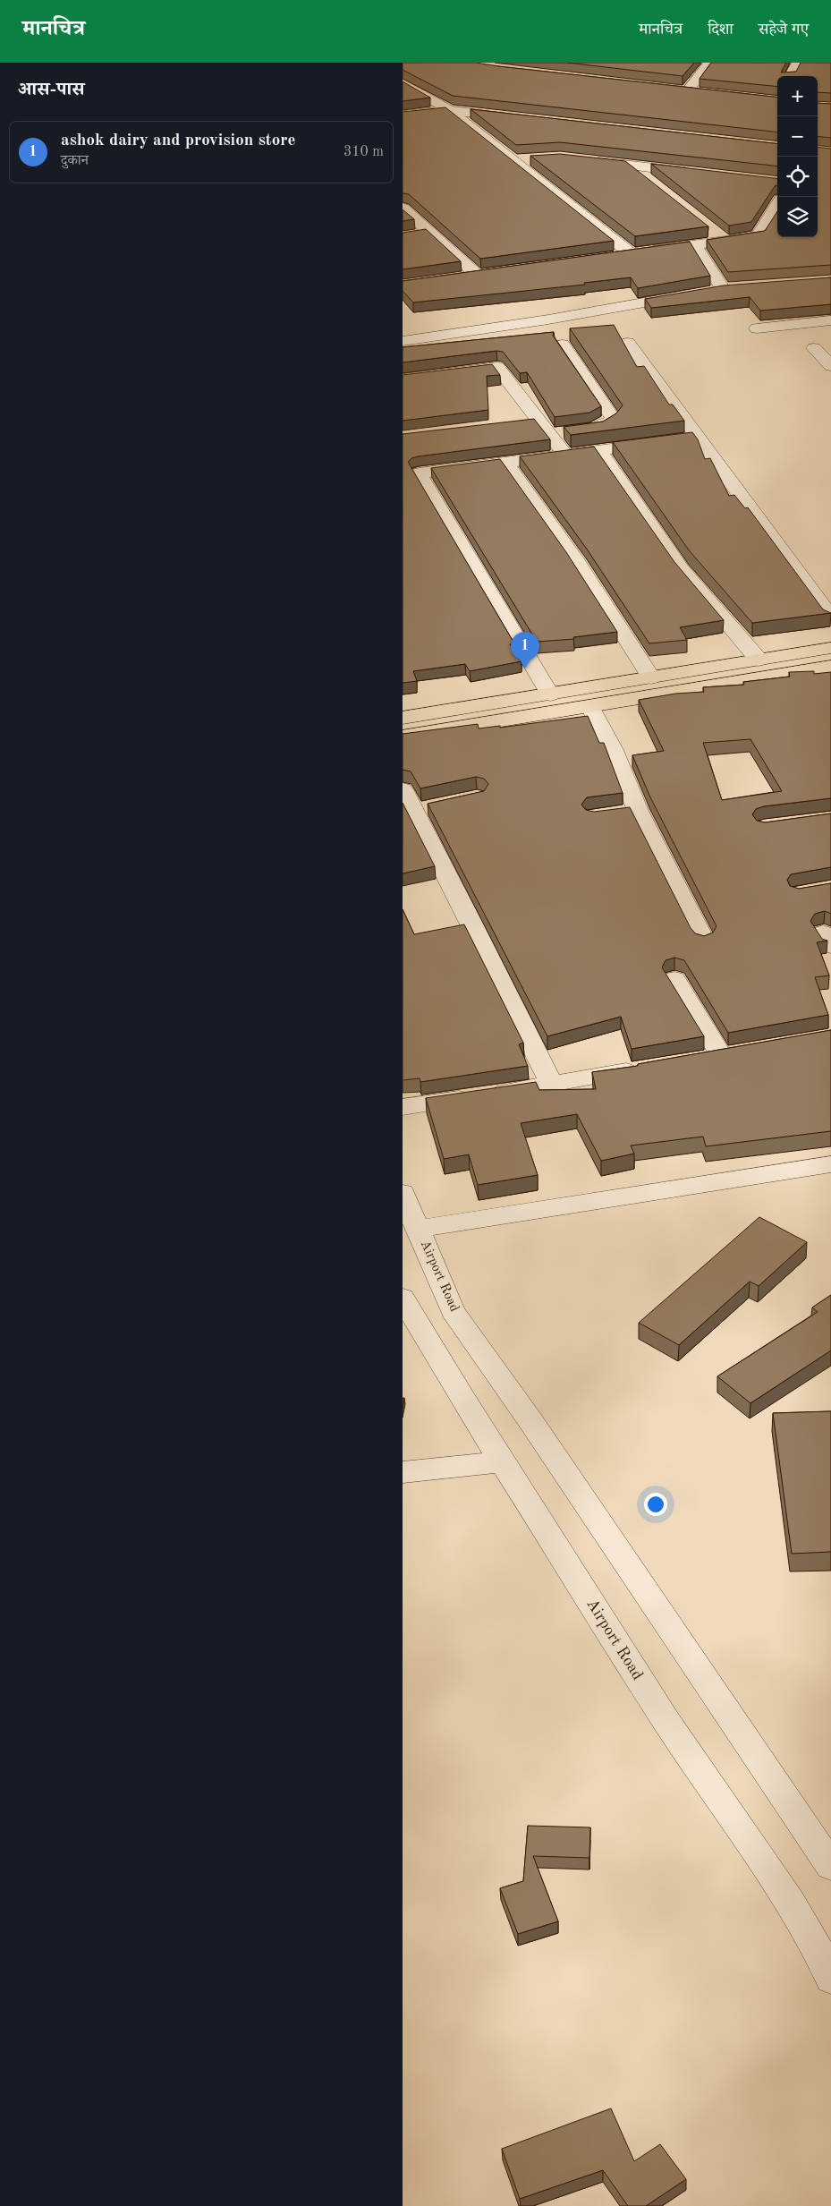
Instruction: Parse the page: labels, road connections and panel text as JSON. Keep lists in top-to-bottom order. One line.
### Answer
{"streets":{"street":["Airport Road"]},"page":{"header":"मानचित्र","nav":["मानचित्र","दिशा","सहेजे गए"],"heading":"आस-पास","map_buttons":["+","−"],"list":[{"mark":"1","name":"ashok dairy and provision store","note":"दुकान","value":"310 m"}],"pins":"1"}}
